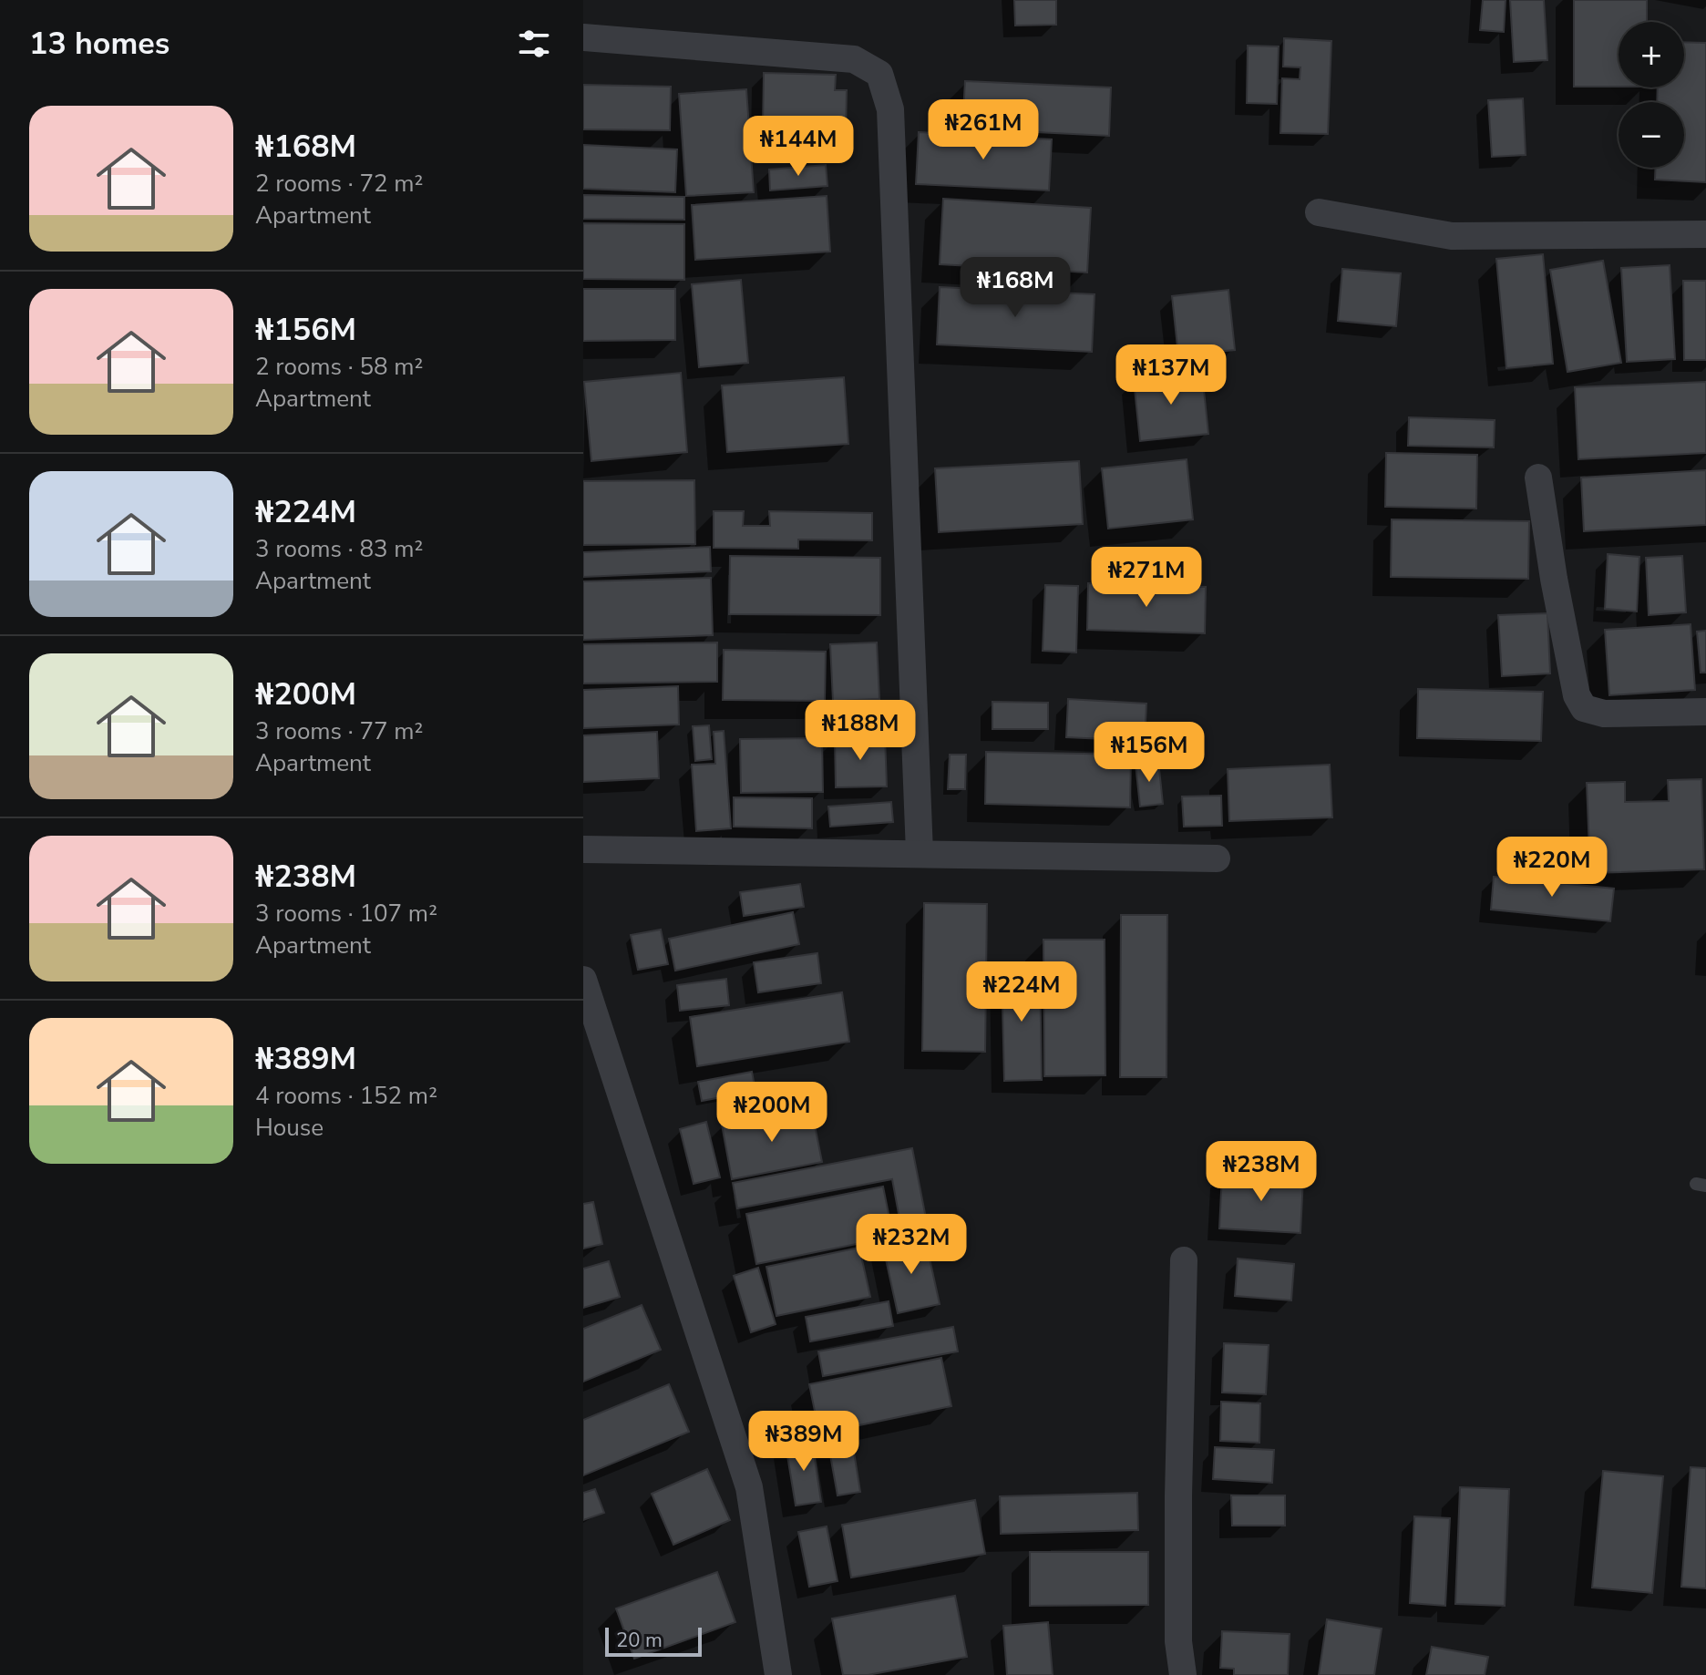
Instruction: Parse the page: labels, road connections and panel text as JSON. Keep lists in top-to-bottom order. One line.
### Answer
{"scale_bar":"20 m","page":{"heading":"13 homes","map_buttons":["+","−"],"list":[{"name":"₦168M","note":"2 rooms · 72 m² · Apartment"},{"name":"₦156M","note":"2 rooms · 58 m² · Apartment"},{"name":"₦224M","note":"3 rooms · 83 m² · Apartment"},{"name":"₦200M","note":"3 rooms · 77 m² · Apartment"},{"name":"₦238M","note":"3 rooms · 107 m² · Apartment"},{"name":"₦389M","note":"4 rooms · 152 m² · House"}],"price":["₦261M","₦144M","₦168M","₦137M","₦271M","₦188M","₦156M","₦220M","₦224M","₦200M","₦238M","₦232M","₦389M"],"scale":"20 m"}}
